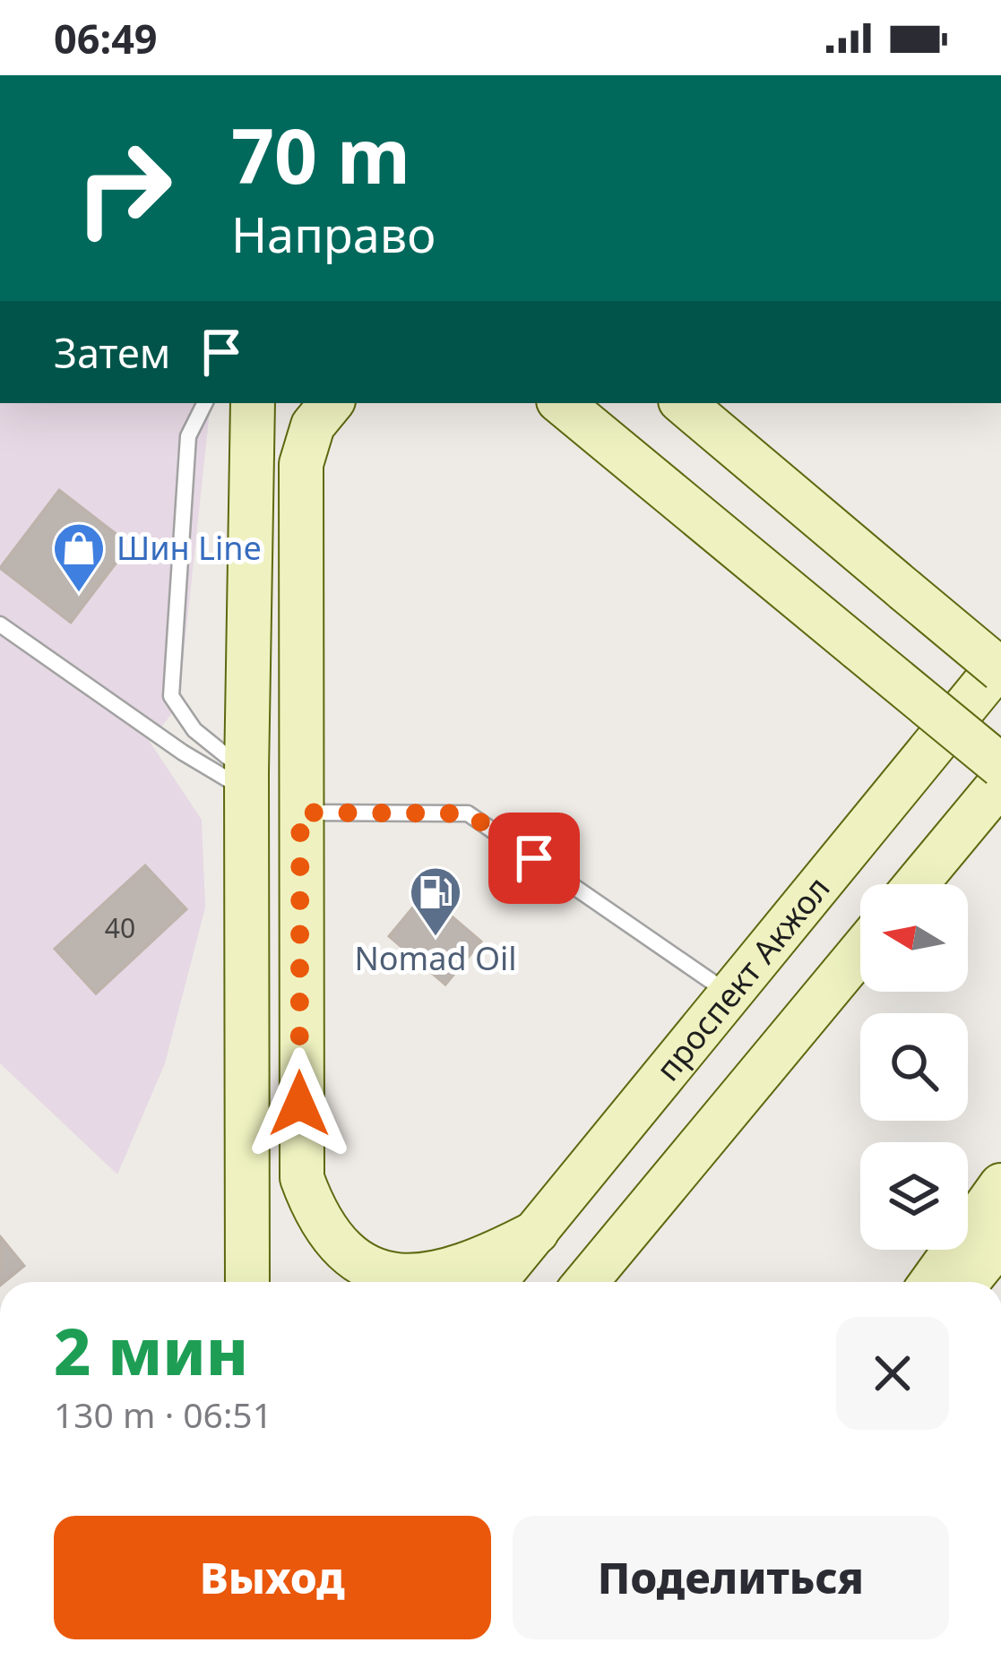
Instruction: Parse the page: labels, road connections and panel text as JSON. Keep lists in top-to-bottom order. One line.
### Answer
{"streets":{"main road":["проспект Акжол"]},"places":{"shop":["Шин Line"],"fuel station":["Nomad Oil"]},"house_numbers":["40"],"north":"left","page":{"status":"06:49","turn":["70 m","Направо"],"then":"Затем","heading":["2 мин","130 m · 06:51"],"buttons":["Выход","Поделиться"]}}
